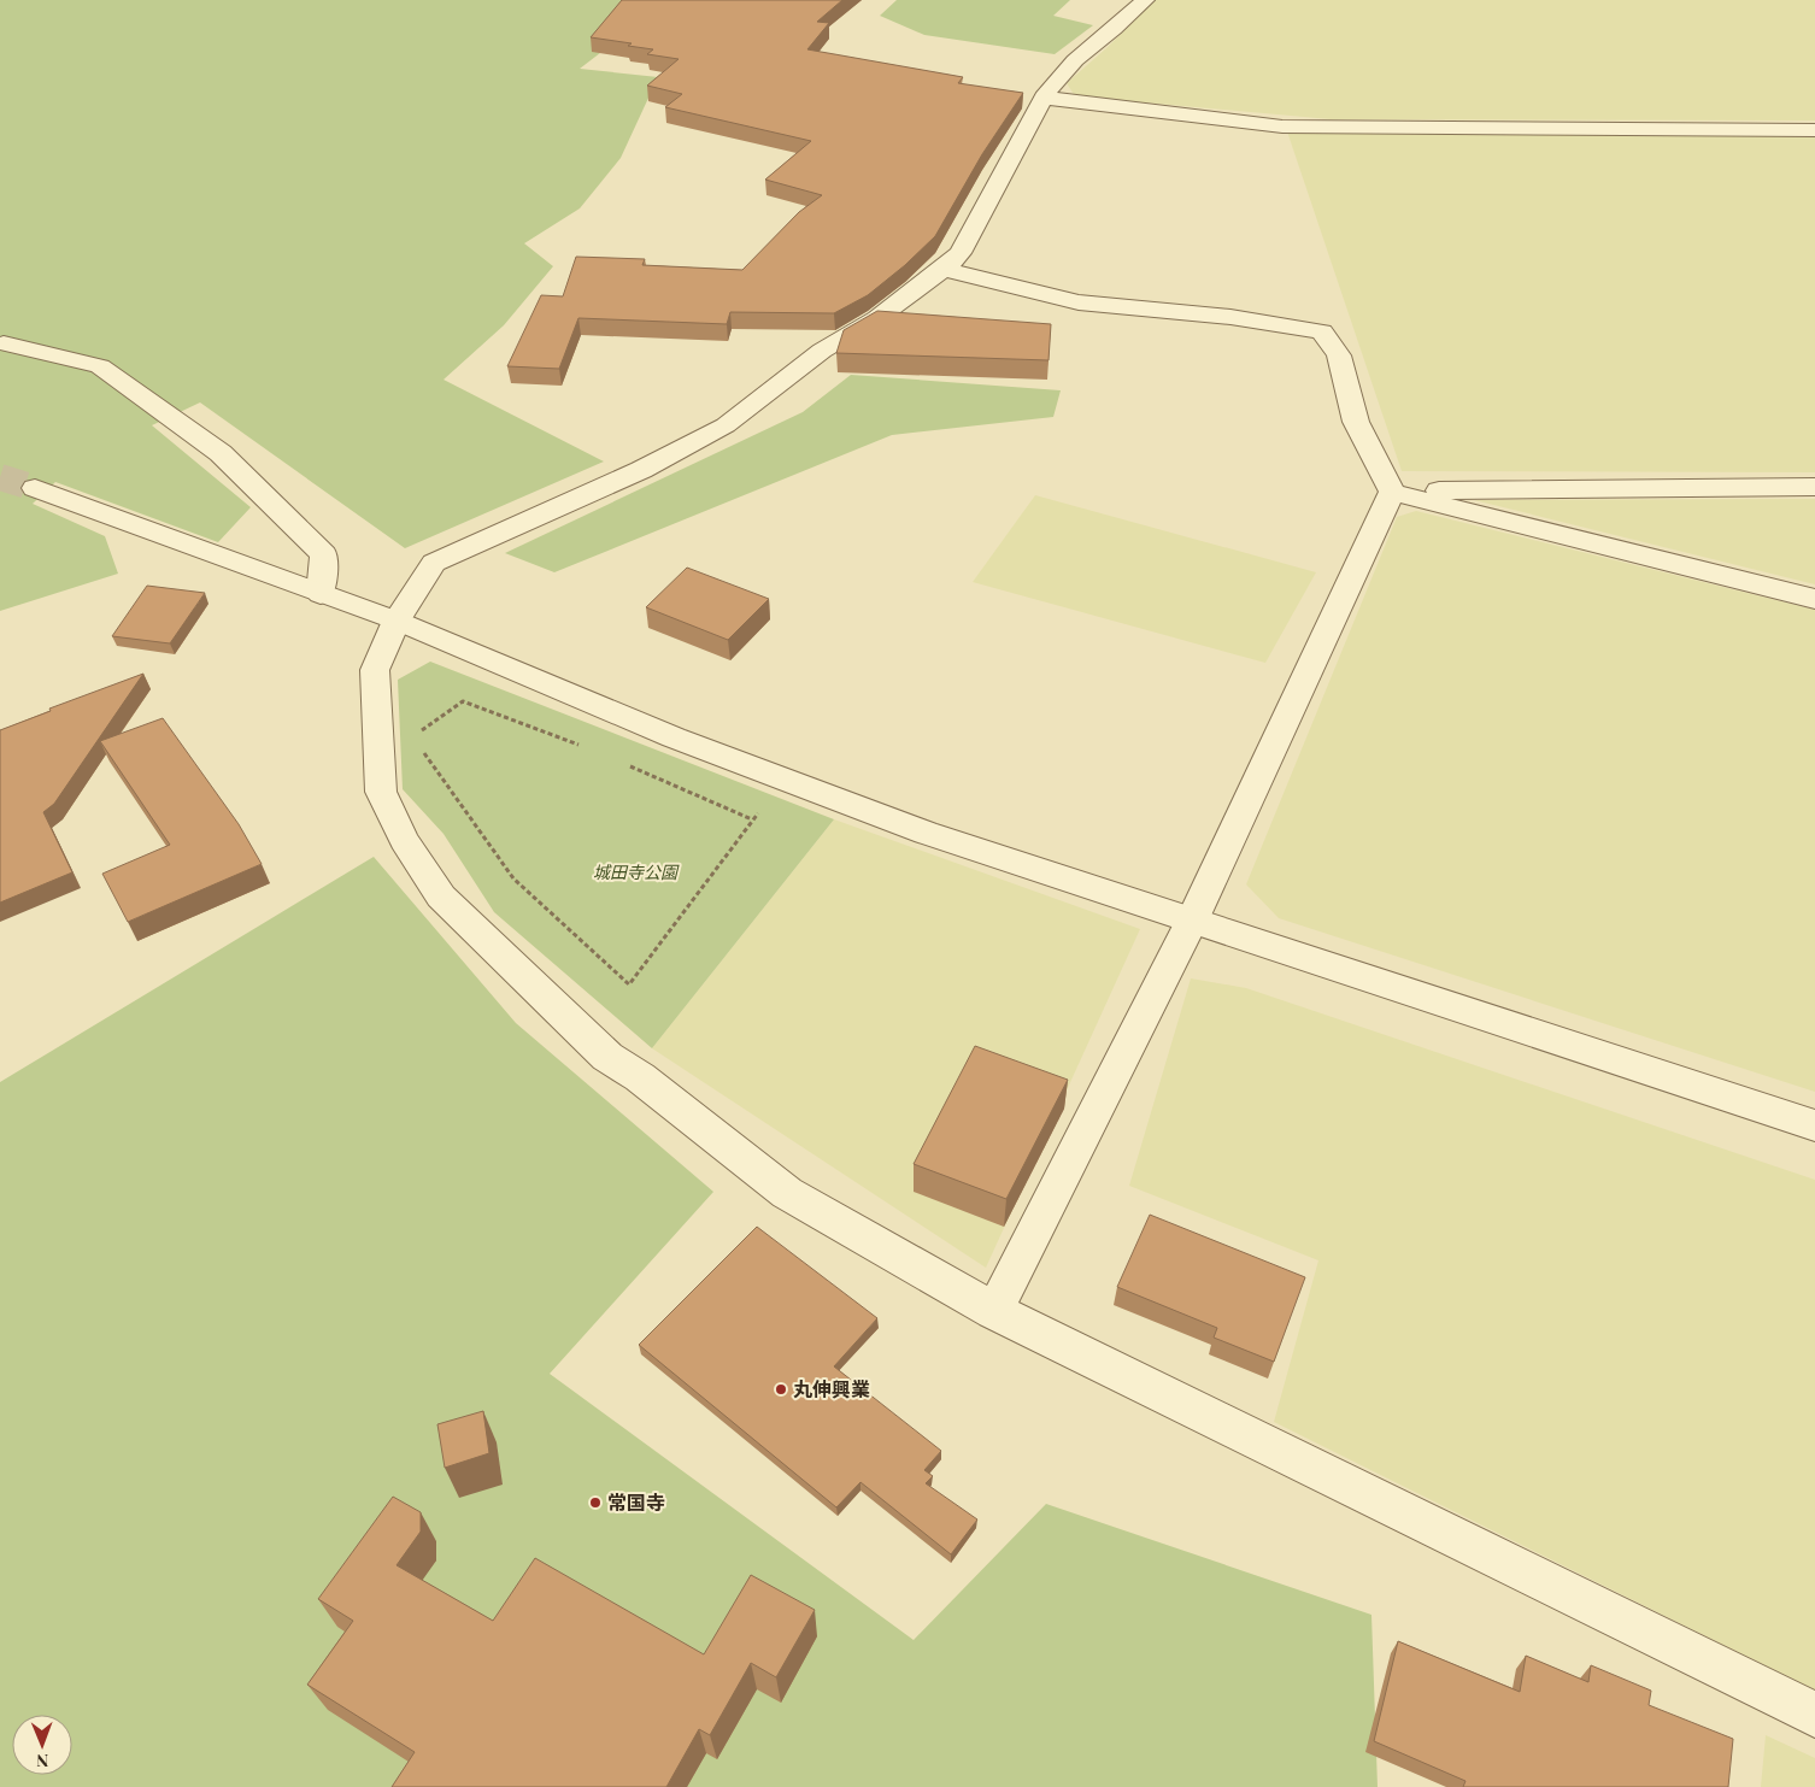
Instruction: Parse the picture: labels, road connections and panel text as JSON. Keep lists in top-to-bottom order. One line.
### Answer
{"parks":["城田寺公園"],"places":["丸伸興業","常国寺"],"north":"bottom"}
